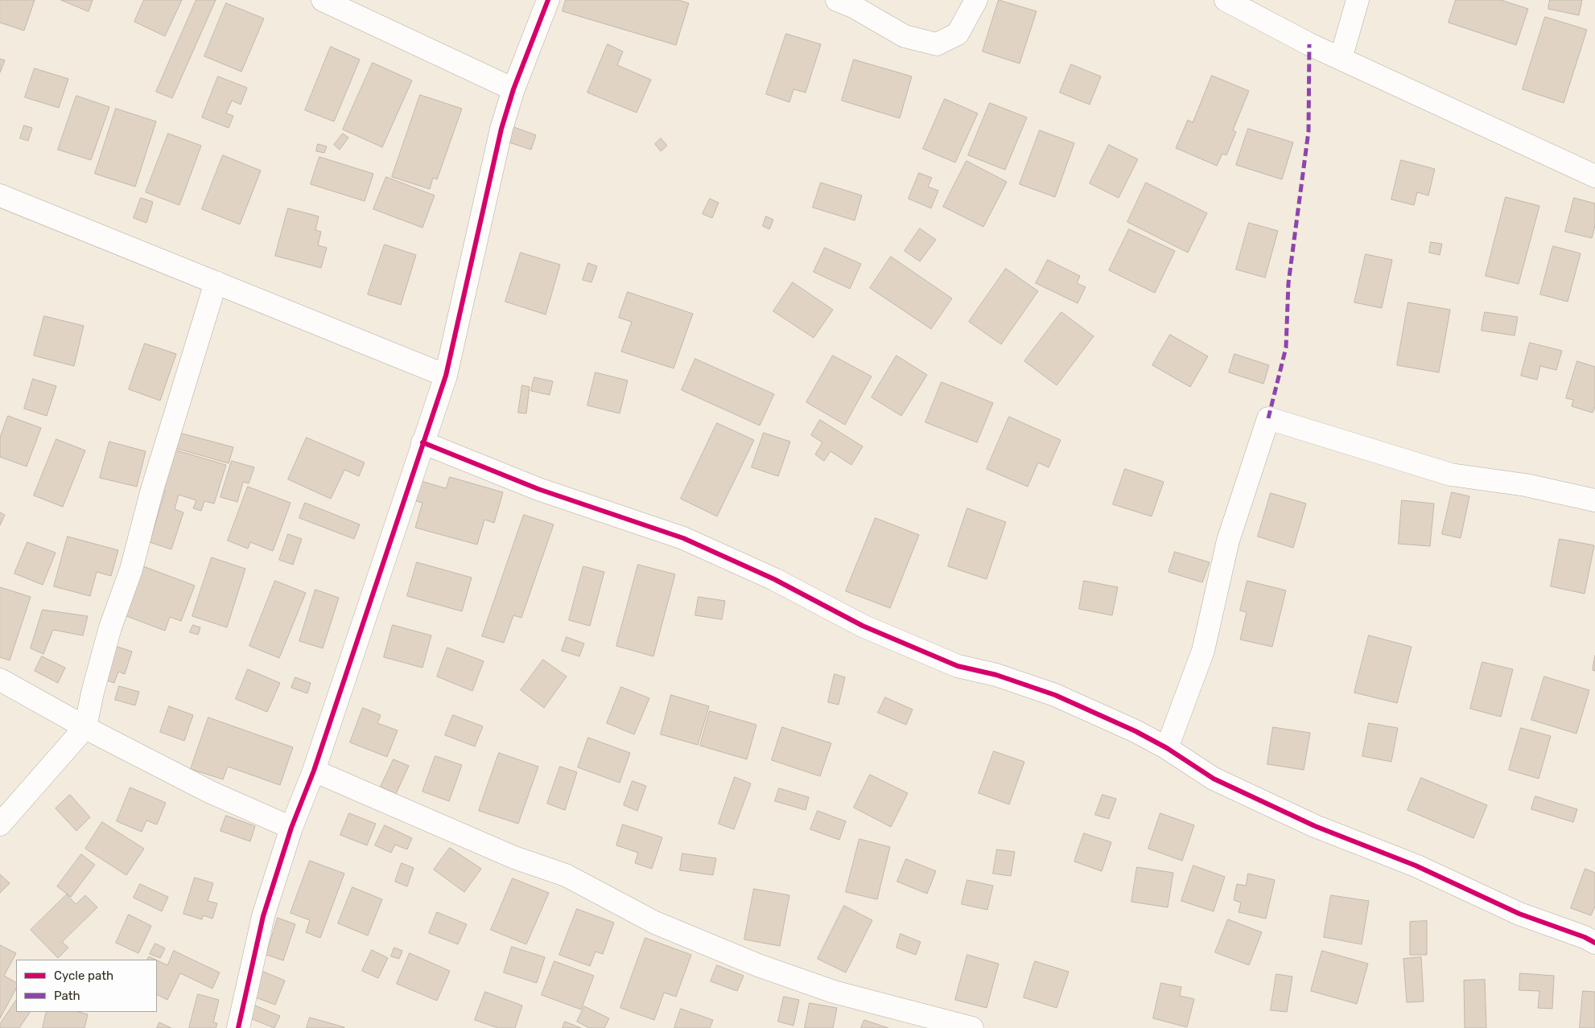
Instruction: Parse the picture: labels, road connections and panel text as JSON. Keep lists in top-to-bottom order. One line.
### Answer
{"legend":["Cycle path","Path"]}
